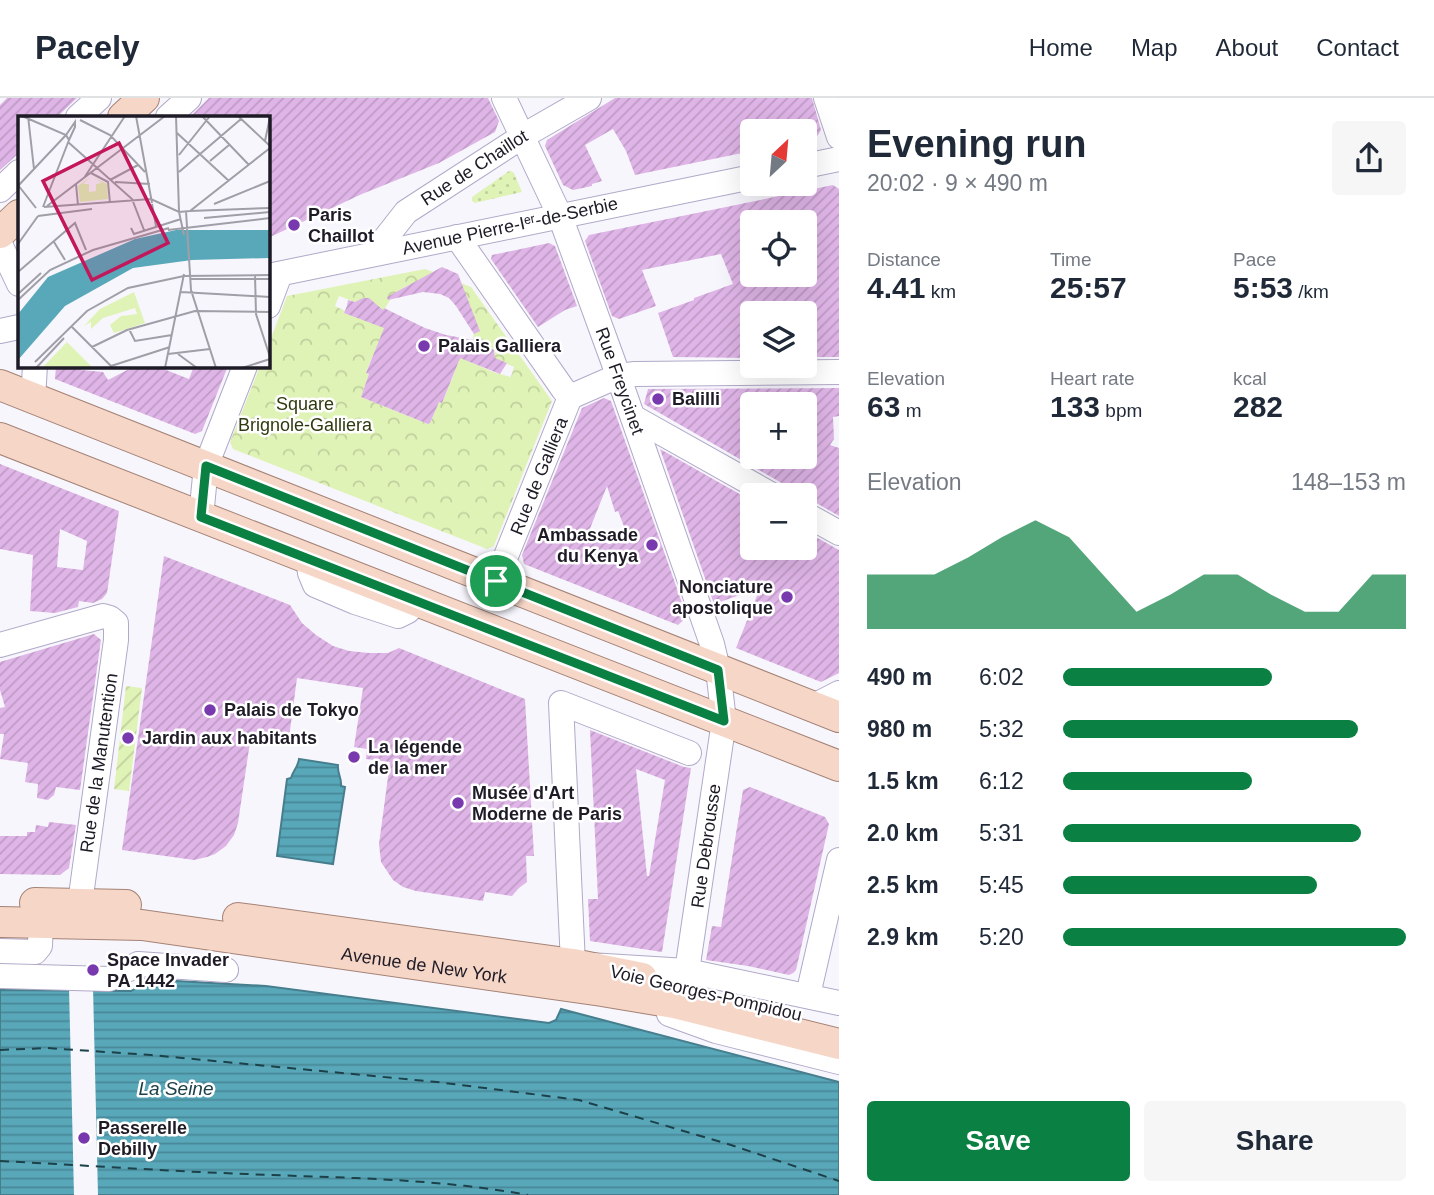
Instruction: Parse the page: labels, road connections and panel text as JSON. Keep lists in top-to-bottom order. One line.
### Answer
{"streets":{"main road":["Avenue de New York","Voie Georges-Pompidou"],"street":["Rue de Chaillot","Avenue Pierre-Iᵉʳ-de-Serbie","Rue Freycinet","Rue de Galliera","Rue de la Manutention","Rue Debrousse"]},"crossings":[["Rue de Chaillot","Avenue Pierre-Iᵉʳ-de-Serbie"],["Rue de Chaillot","Rue Freycinet"],["Avenue Pierre-Iᵉʳ-de-Serbie","Rue Freycinet"],["Avenue Pierre-Iᵉʳ-de-Serbie","Rue de Galliera"],["Rue Freycinet","Rue Debrousse"],["Rue de la Manutention","Avenue de New York"],["Rue Debrousse","Avenue de New York"],["Avenue de New York","Voie Georges-Pompidou"]],"water":["La Seine"],"parks":["Square Brignole-Galliera"],"places":["Paris Chaillot","Palais Galliera","Balilli","Ambassade du Kenya","Nonciature apostolique","Palais de Tokyo","Jardin aux habitants","La légende de la mer","Musée d'Art Moderne de Paris","Space Invader PA 1442","Passerelle Debilly"],"north":"top right","page":{"header":"Pacely","nav":["Home","Map","About","Contact"],"heading":["Evening run","20:02 · 9 × 490 m"],"map_buttons":["+","−"],"stats":[["Distance","4.41 km"],["Time","25:57"],["Pace","5:53 /km"],["Elevation","63 m"],["Heart rate","133 bpm"],["kcal","282"]],"chart":["Elevation","148–153 m"],"list":[{"name":"490 m","note":"6:02"},{"name":"980 m","note":"5:32"},{"name":"1.5 km","note":"6:12"},{"name":"2.0 km","note":"5:31"},{"name":"2.5 km","note":"5:45"},{"name":"2.9 km","note":"5:20"}],"buttons":["Save","Share"]}}
